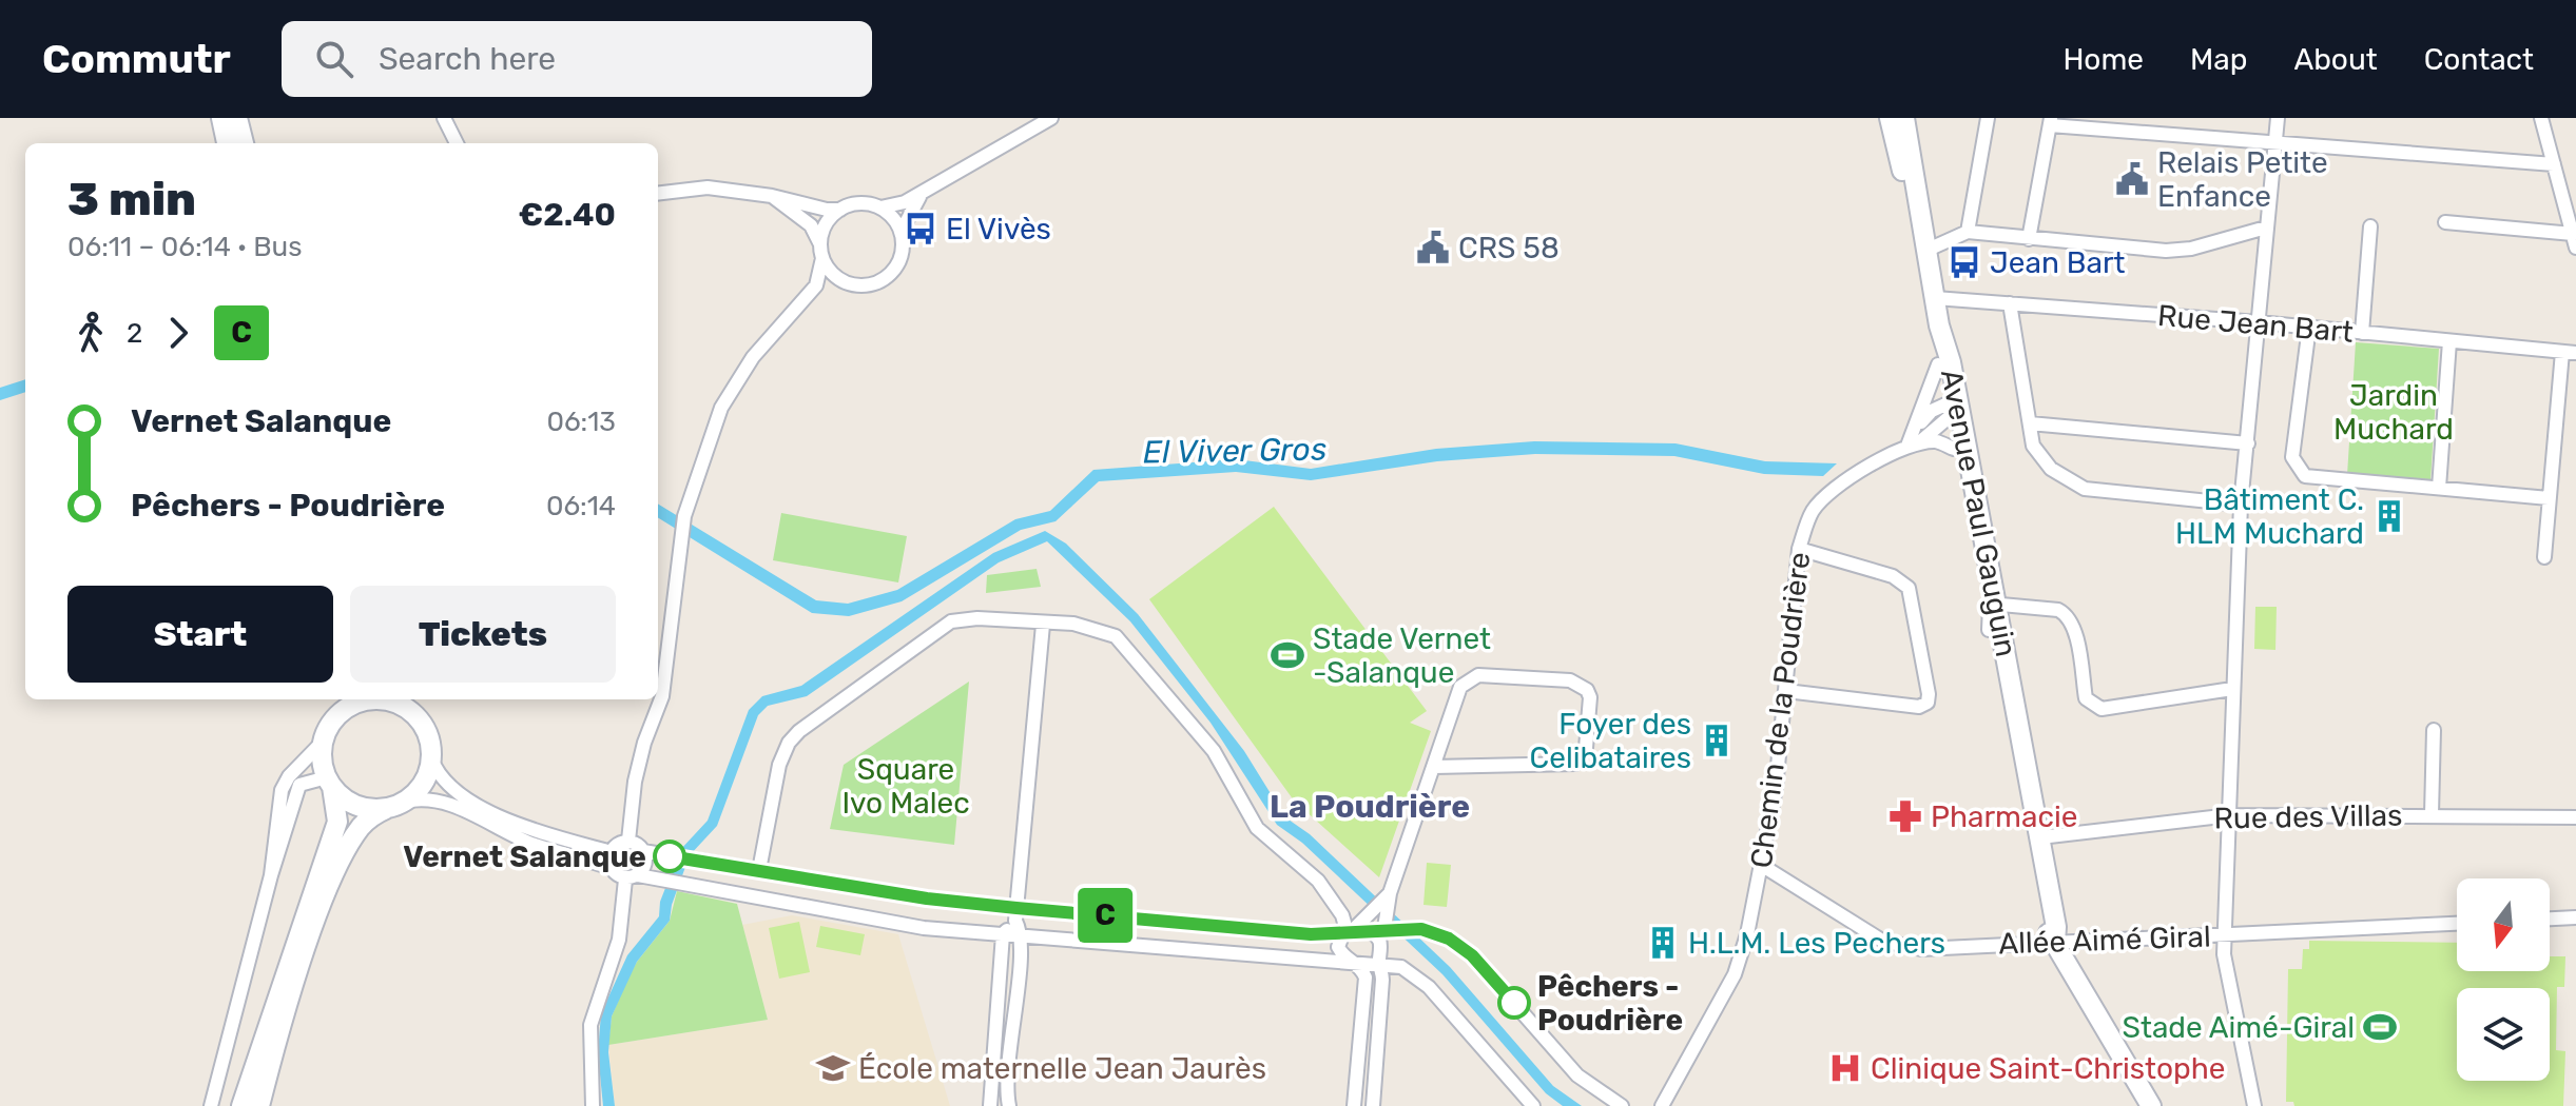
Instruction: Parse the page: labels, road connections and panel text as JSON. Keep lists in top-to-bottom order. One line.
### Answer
{"streets":{"street":["Rue Jean Bart","Avenue Paul Gauguin","Chemin de la Poudrière","Rue des Villas","Allée Aimé Giral"]},"crossings":[["Avenue Paul Gauguin","Chemin de la Poudrière"],["Avenue Paul Gauguin","Rue des Villas"],["Avenue Paul Gauguin","Allée Aimé Giral"],["Chemin de la Poudrière","Allée Aimé Giral"]],"districts":["La Poudrière"],"water":["El Viver Gros"],"parks":["Jardin Muchard","Square Ivo Malec"],"places":{"public building":["Relais Petite Enfance","CRS 58"],"bus stop":["El Vivès","Jean Bart"],"building":["Bâtiment C. HLM Muchard","Foyer des Celibataires","H.L.M. Les Pechers"],"sports":["Stade Vernet -Salanque","Stade Aimé-Giral"],"pharmacy":["Pharmacie"],"other":["Vernet Salanque","Pêchers - Poudrière"],"school or university":["École maternelle Jean Jaurès"],"hospital":["Clinique Saint-Christophe"]},"lines":["bus line C"],"north":"bottom","page":{"header":"Commutr","search":"Search here","nav":["Home","Map","About","Contact"],"on_map":"C","heading":["3 min","06:11 – 06:14 · Bus","€2.40"],"legs":["2","C"],"list":[{"name":"Vernet Salanque","value":"06:13"},{"name":"Pêchers - Poudrière","value":"06:14"}],"buttons":["Start","Tickets"]}}
